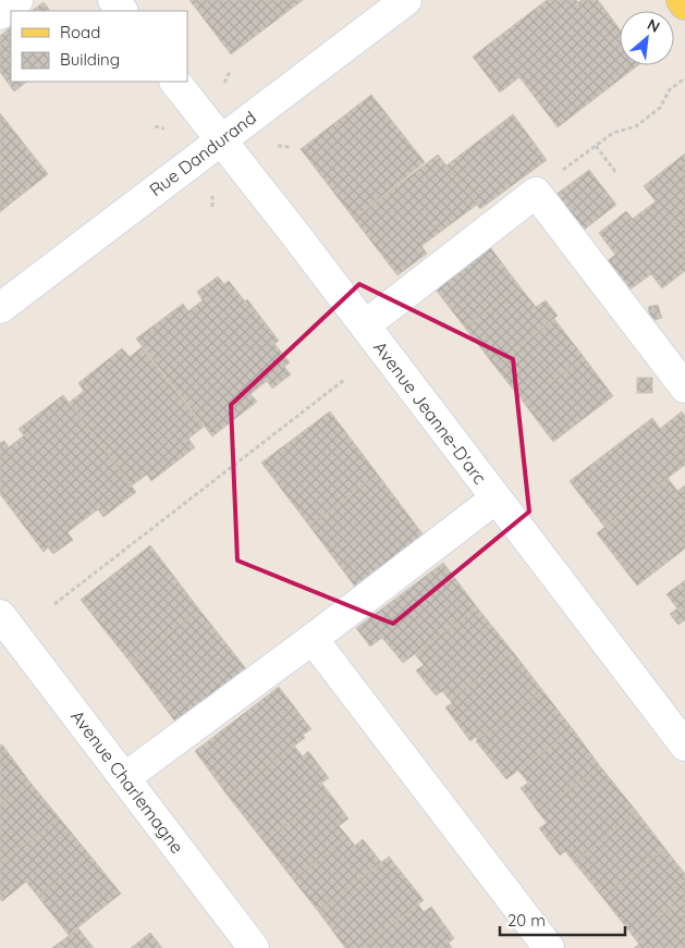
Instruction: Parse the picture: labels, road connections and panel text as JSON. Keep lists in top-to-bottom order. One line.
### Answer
{"streets":{"street":["Rue Dandurand","Avenue Jeanne-D'arc","Avenue Charlemagne"]},"crossings":[["Rue Dandurand","Avenue Jeanne-D'arc"]],"legend":["Road","Building"],"scale_bar":"20 m","north":"top right"}
